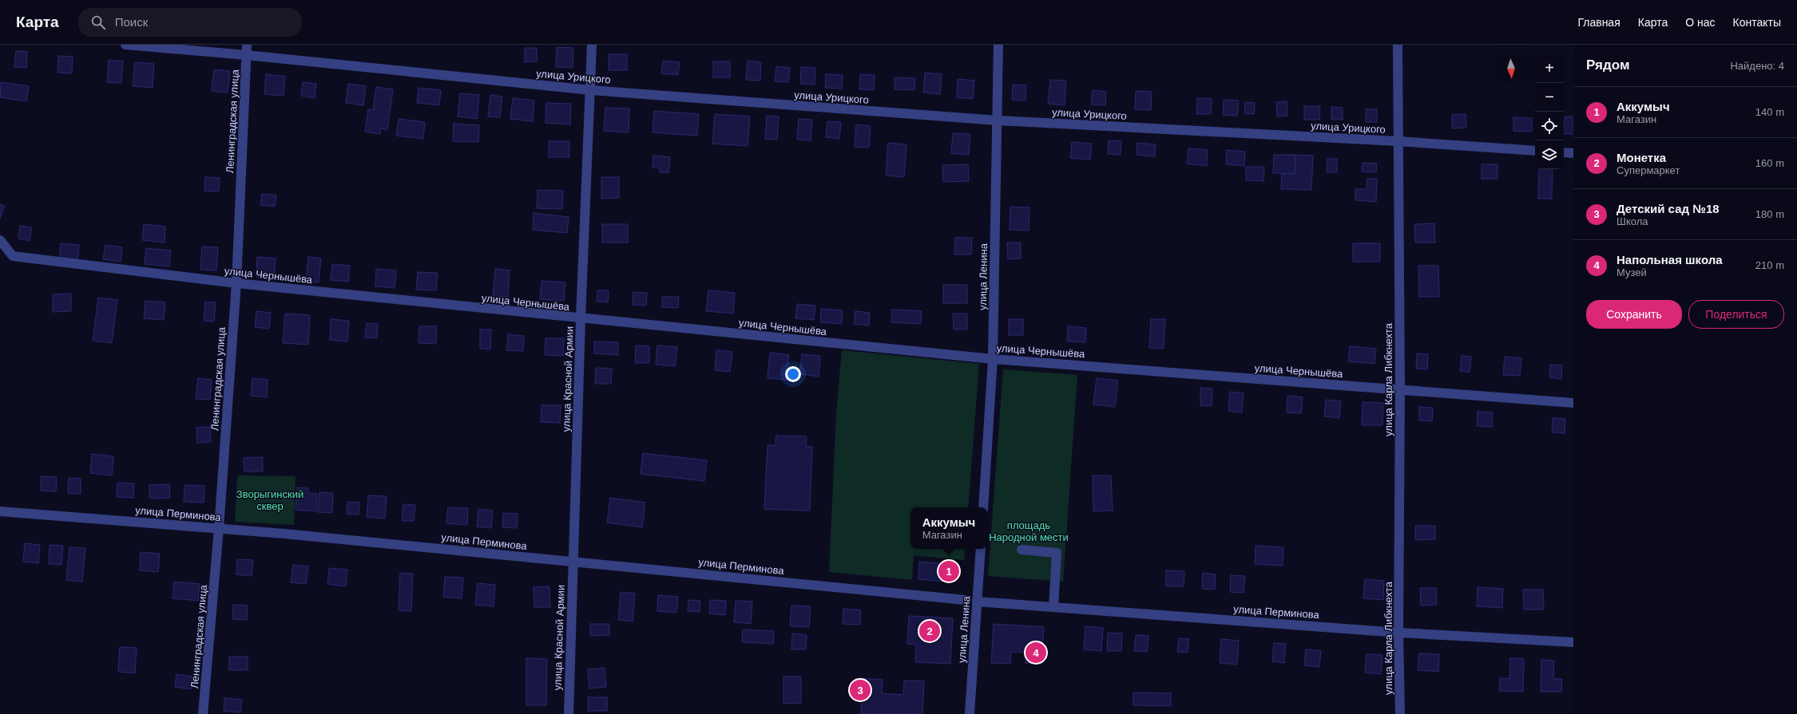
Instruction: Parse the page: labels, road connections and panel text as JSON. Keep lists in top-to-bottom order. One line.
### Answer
{"streets":{"street":["улица Урицкого","Ленинградская улица","улица Чернышёва","улица Ленина","улица Красной Армии","улица Карла Либкнехта","улица Перминова"]},"crossings":[["улица Урицкого","Ленинградская улица"],["улица Урицкого","улица Ленина"],["улица Урицкого","улица Красной Армии"],["улица Урицкого","улица Карла Либкнехта"],["Ленинградская улица","улица Чернышёва"],["Ленинградская улица","улица Перминова"],["улица Чернышёва","улица Ленина"],["улица Чернышёва","улица Красной Армии"],["улица Чернышёва","улица Карла Либкнехта"],["улица Ленина","улица Перминова"],["улица Красной Армии","улица Перминова"],["улица Карла Либкнехта","улица Перминова"]],"parks":["Зворыгинский сквер","площадь Народной мести"],"north":"bottom","page":{"header":"Карта","search":"Поиск","nav":["Главная","Карта","О нас","Контакты"],"heading":["Рядом","Найдено: 4"],"map_buttons":["+","−"],"list":[{"mark":"1","name":"Аккумыч","note":"Магазин","value":"140 m"},{"mark":"2","name":"Монетка","note":"Супермаркет","value":"160 m"},{"mark":"3","name":"Детский сад №18","note":"Школа","value":"180 m"},{"mark":"4","name":"Напольная школа","note":"Музей","value":"210 m"}],"buttons":["Сохранить","Поделиться"],"popup":["Аккумыч","Магазин"],"pins":["1","2","4","3"]}}
